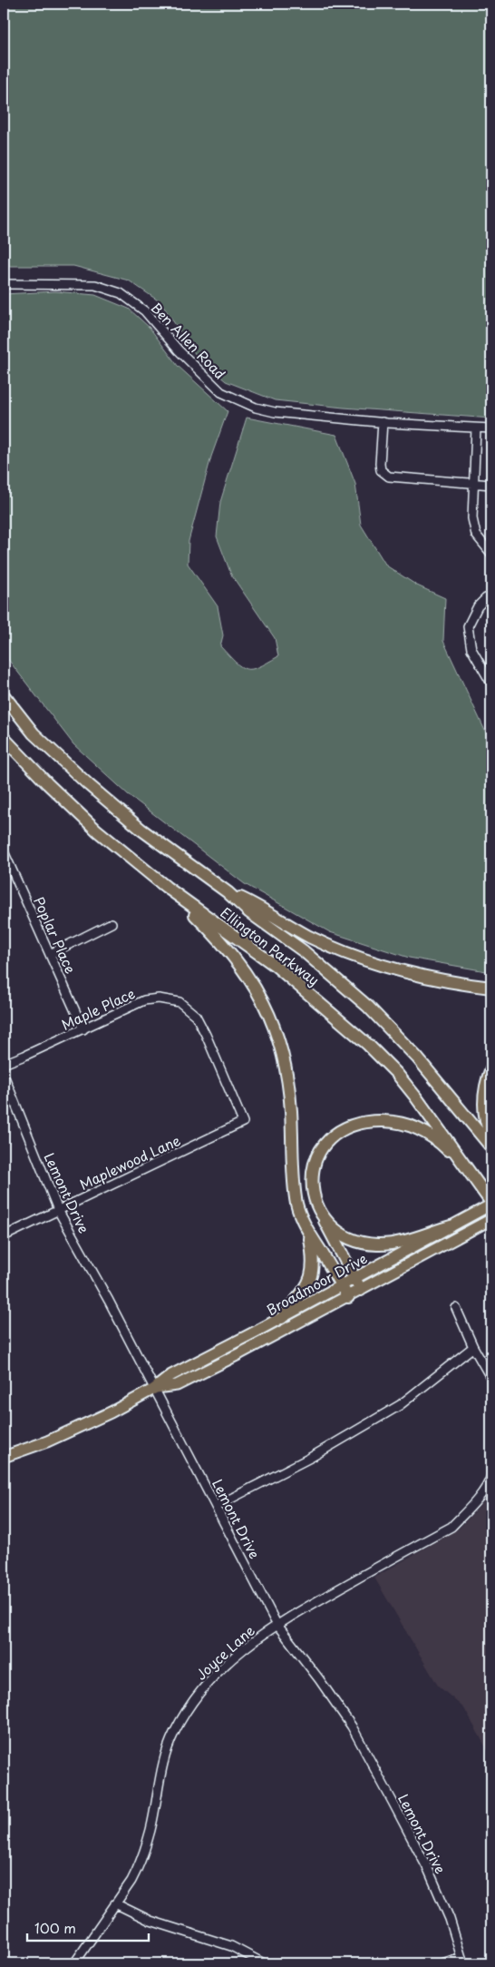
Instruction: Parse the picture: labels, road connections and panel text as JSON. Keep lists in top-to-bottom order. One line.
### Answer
{"streets":{"highway":["Ellington Parkway"],"main road":["Broadmoor Drive"],"street":["Ben Allen Road","Poplar Place","Maple Place","Maplewood Lane","Lemont Drive","Joyce Lane"]},"crossings":[["Poplar Place","Maple Place"],["Ellington Parkway","Broadmoor Drive"],["Maple Place","Maplewood Lane"],["Maplewood Lane","Lemont Drive"],["Lemont Drive","Broadmoor Drive"],["Lemont Drive","Joyce Lane"]],"scale_bar":"100 m"}
